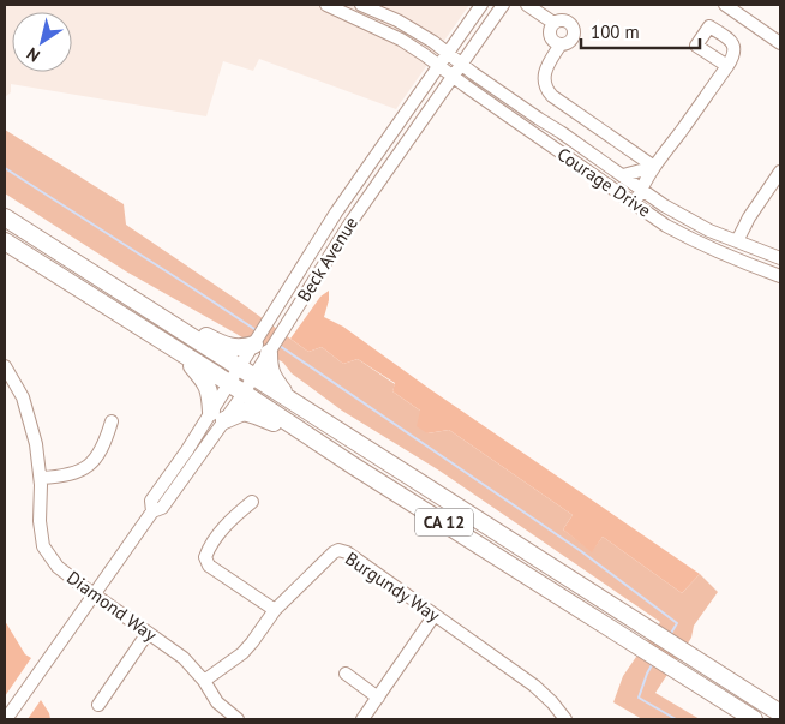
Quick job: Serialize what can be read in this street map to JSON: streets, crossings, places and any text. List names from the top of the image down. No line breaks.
{"streets":{"highway":["CA 12"],"street":["Courage Drive","Beck Avenue","Burgundy Way","Diamond Way"]},"crossings":[["Courage Drive","Beck Avenue"],["Beck Avenue","CA 12"],["Beck Avenue","Diamond Way"],["Burgundy Way","Diamond Way"]],"scale_bar":"100 m","north":"bottom left"}
